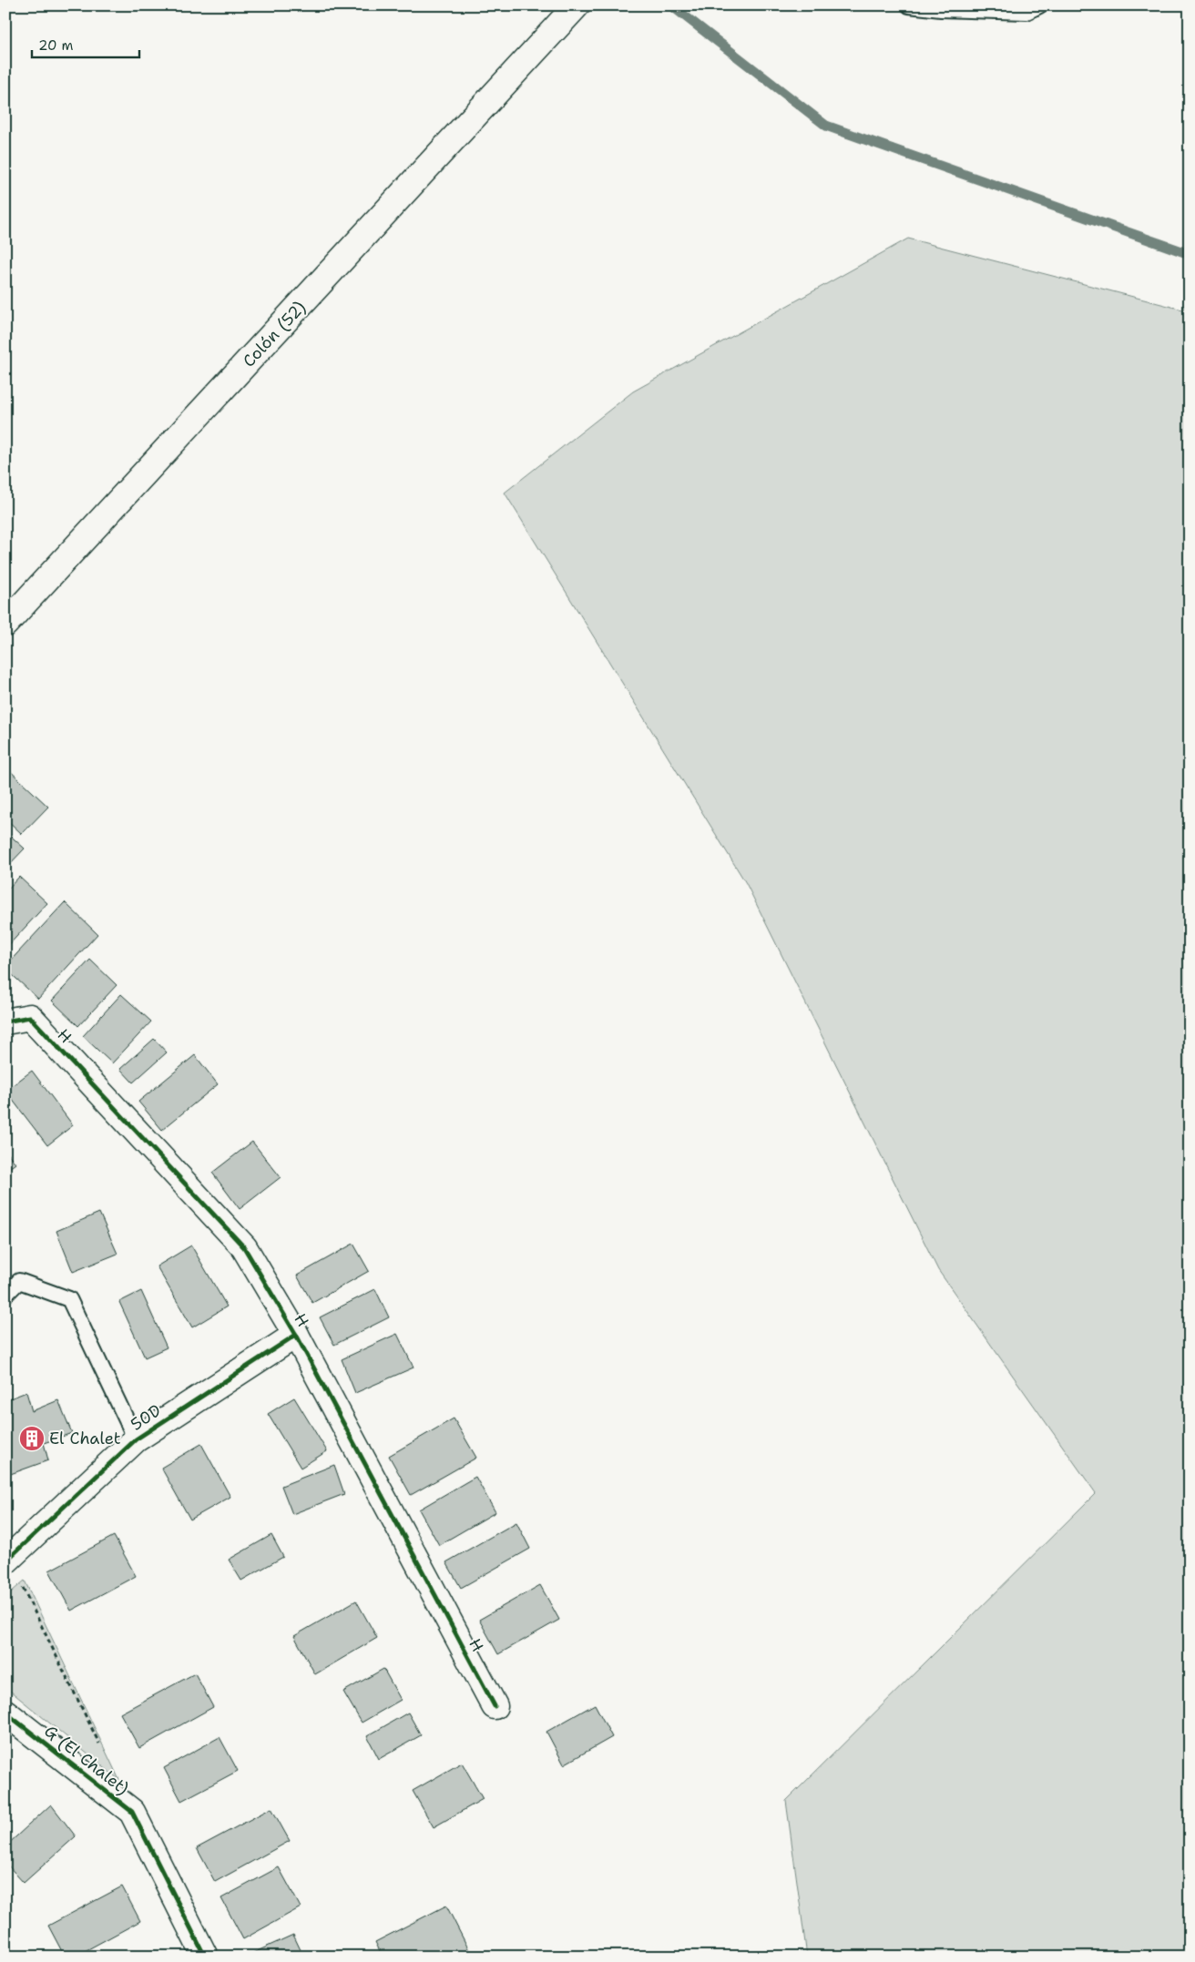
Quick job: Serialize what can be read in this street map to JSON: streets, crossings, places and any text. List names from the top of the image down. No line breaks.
{"streets":{"street":["Colón (52)","H","50D","G (El Chalet)"]},"crossings":[["H","50D"]],"places":{"building":["El Chalet"]},"scale_bar":"20 m"}
